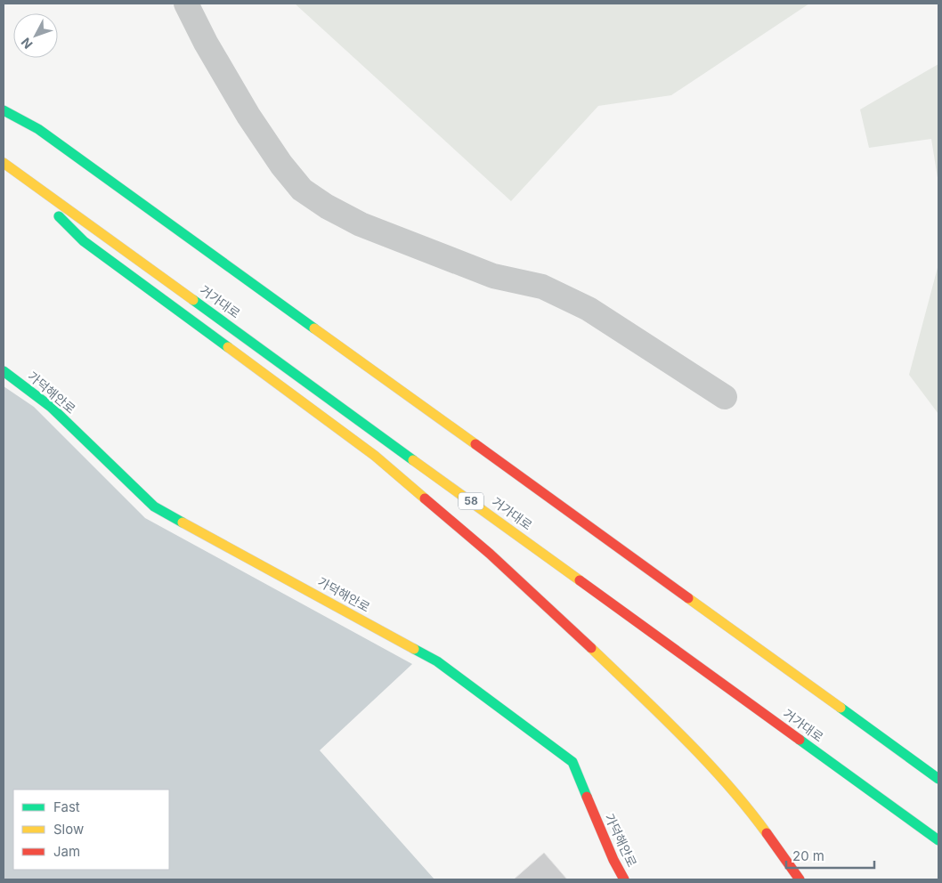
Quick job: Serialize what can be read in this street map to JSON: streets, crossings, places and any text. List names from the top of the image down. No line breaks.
{"streets":{"main road":["거가대로","가덕해안로","58"]},"legend":["Fast","Slow","Jam"],"scale_bar":"20 m","north":"bottom left"}
